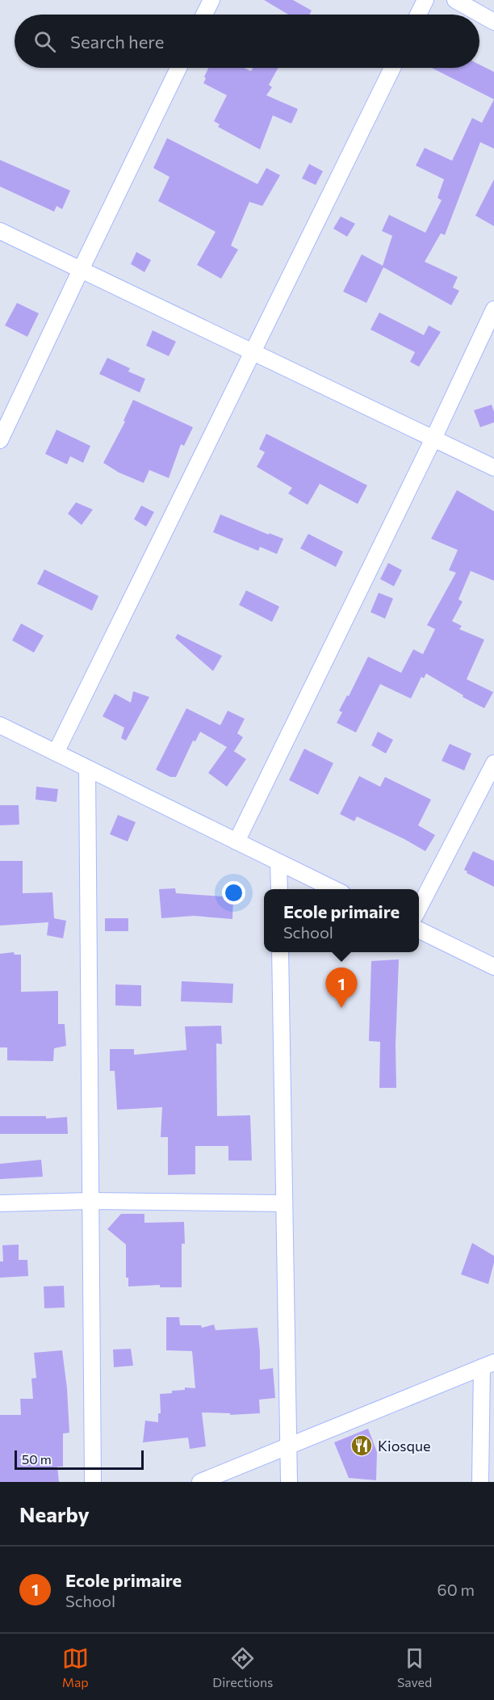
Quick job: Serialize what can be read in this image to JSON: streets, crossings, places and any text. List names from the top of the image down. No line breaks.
{"places":{"restaurant":["Kiosque"]},"scale_bar":"50 m","page":{"search":"Search here","popup":["Ecole primaire","School"],"pins":"1","scale":"50 m","heading":"Nearby","list":[{"mark":"1","name":"Ecole primaire","note":"School","value":"60 m"}],"nav":["Map","Directions","Saved"]}}
